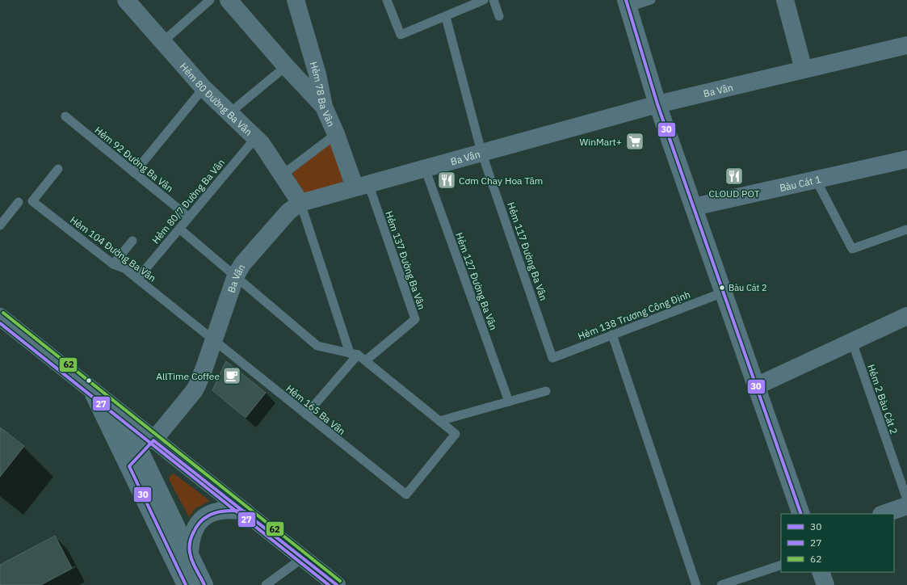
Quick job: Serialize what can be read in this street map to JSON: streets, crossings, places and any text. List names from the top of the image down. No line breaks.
{"streets":{"street":["Ba Vân","Hẻm 78 Ba Vân","Hẻm 80 Đường Ba Vân","Bàu Cát 1"],"lane":["Hẻm 92 Đường Ba Vân","Hẻm 80/7 Đường Ba Vân","Hẻm 104 Đường Ba Vân","Hẻm 117 Đường Ba Vân","Hẻm 137 Đường Ba Vân","Hẻm 127 Đường Ba Vân","Hẻm 138 Trương Công Định","Hẻm 2 Bàu Cát 2","Hẻm 165 Ba Vân"]},"crossings":[["Ba Vân","Hẻm 78 Ba Vân"],["Ba Vân","Hẻm 80 Đường Ba Vân"],["Ba Vân","Hẻm 104 Đường Ba Vân"],["Ba Vân","Hẻm 117 Đường Ba Vân"],["Ba Vân","Hẻm 137 Đường Ba Vân"],["Ba Vân","Hẻm 127 Đường Ba Vân"],["Ba Vân","Hẻm 165 Ba Vân"],["Hẻm 78 Ba Vân","Hẻm 137 Đường Ba Vân"],["Hẻm 80 Đường Ba Vân","Hẻm 80/7 Đường Ba Vân"],["Hẻm 92 Đường Ba Vân","Hẻm 80/7 Đường Ba Vân"],["Hẻm 80/7 Đường Ba Vân","Hẻm 104 Đường Ba Vân"],["Hẻm 104 Đường Ba Vân","Hẻm 165 Ba Vân"],["Hẻm 117 Đường Ba Vân","Hẻm 138 Trương Công Định"]],"places":{"supermarket":["WinMart+"],"restaurant":["CLOUD POT","Cơm Chay Hoa Tâm"],"other":["Bàu Cát 2"],"cafe":["AllTime Coffee"]},"lines":["transit line 30","transit line 62","transit line 27"],"legend":["30","27","62"]}
